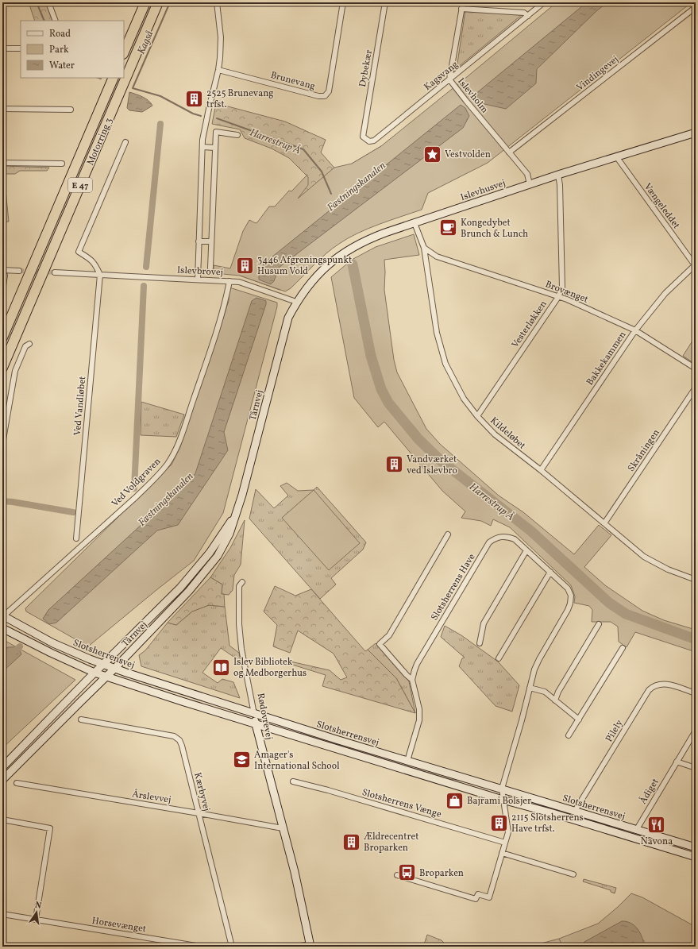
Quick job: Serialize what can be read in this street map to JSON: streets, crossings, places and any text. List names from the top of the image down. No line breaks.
{"streets":{"highway":["Motorring 3","E 47"],"street":["Dybekær","Vindingevej","Kagsvang","Brunevang","Islevholm","Islevhusvej","Vængeleddet","Islevbrovej","Brovænget","Vesterløkken","Bakkekammen","Tårnvej","Ved Vandløbet","Kildeløbet","Skråningen","Ved Voldgraven","Slotsherrens Have","Slotsherrensvej","Rødovrevej","Pilely","Ådiget","Kærbyvej","Årslevvej","Slotsherrens Vænge","Horsevænget"]},"crossings":[["Dybekær","Kagsvang"],["Vindingevej","Islevholm"],["Kagsvang","Islevholm"],["Islevholm","Islevhusvej"],["Islevhusvej","Vængeleddet"],["Islevhusvej","Islevbrovej"],["Islevhusvej","Vesterløkken"],["Islevhusvej","Tårnvej"],["Islevhusvej","Kildeløbet"],["Vængeleddet","Bakkekammen"],["Islevbrovej","Tårnvej"],["Islevbrovej","Ved Vandløbet"],["Islevbrovej","Ved Voldgraven"],["Brovænget","Vesterløkken"],["Brovænget","Bakkekammen"],["Brovænget","Kildeløbet"],["Vesterløkken","Kildeløbet"],["Bakkekammen","Kildeløbet"],["Tårnvej","Slotsherrensvej"],["Kildeløbet","Skråningen"],["Ved Voldgraven","Slotsherrensvej"],["Slotsherrens Have","Slotsherrensvej"],["Slotsherrensvej","Rødovrevej"],["Slotsherrensvej","Pilely"],["Slotsherrensvej","Ådiget"],["Rødovrevej","Årslevvej"],["Kærbyvej","Årslevvej"]],"water":["Kagså","Harrestrup Å","Fæstningskanalen"],"places":{"building":["2525 Brunevang trfst.","3446 Afgreningspunkt Husum Vold","Vandværket ved Islevbro","2115 Slotsherrens Have trfst.","Ældrecentret Broparken"],"place":["Vestvolden"],"cafe":["Kongedybet Brunch & Lunch"],"library":["Islev Bibliotek og Medborgerhus"],"school or university":["Amager's International School"],"shop":["Bajrami Bolsjer"],"restaurant":["Navona"],"bus stop":["Broparken"]},"legend":["Road","Park","Water"],"north":"top"}
